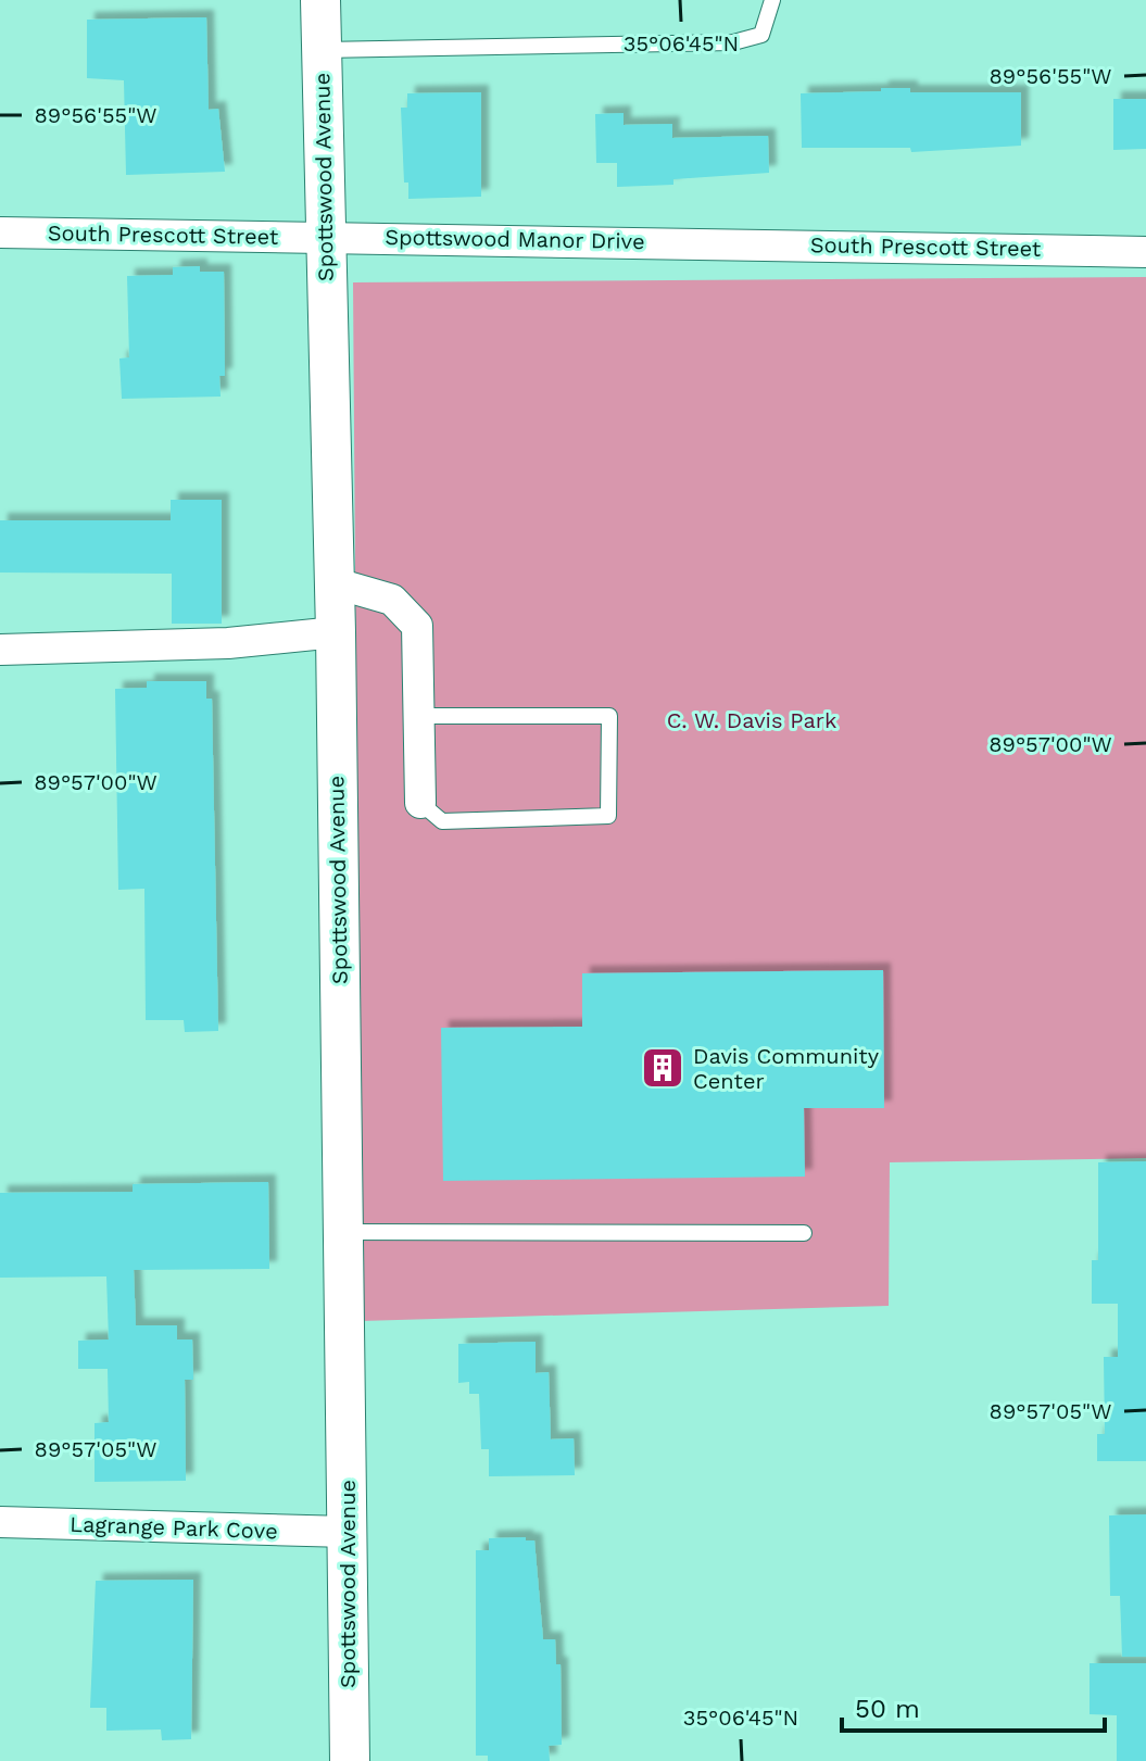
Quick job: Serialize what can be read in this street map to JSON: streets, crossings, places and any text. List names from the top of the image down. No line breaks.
{"streets":{"street":["Spottswood Avenue","South Prescott Street","Spottswood Manor Drive","Lagrange Park Cove"]},"crossings":[["Spottswood Avenue","South Prescott Street"],["Spottswood Avenue","Spottswood Manor Drive"],["Spottswood Avenue","Lagrange Park Cove"],["South Prescott Street","Spottswood Manor Drive"]],"parks":["C. W. Davis Park"],"places":{"building":["Davis Community Center"]},"scale_bar":"50 m","coordinates":["35°06'45\"N","89°56'55\"W","89°57'00\"W","89°57'05\"W"]}
